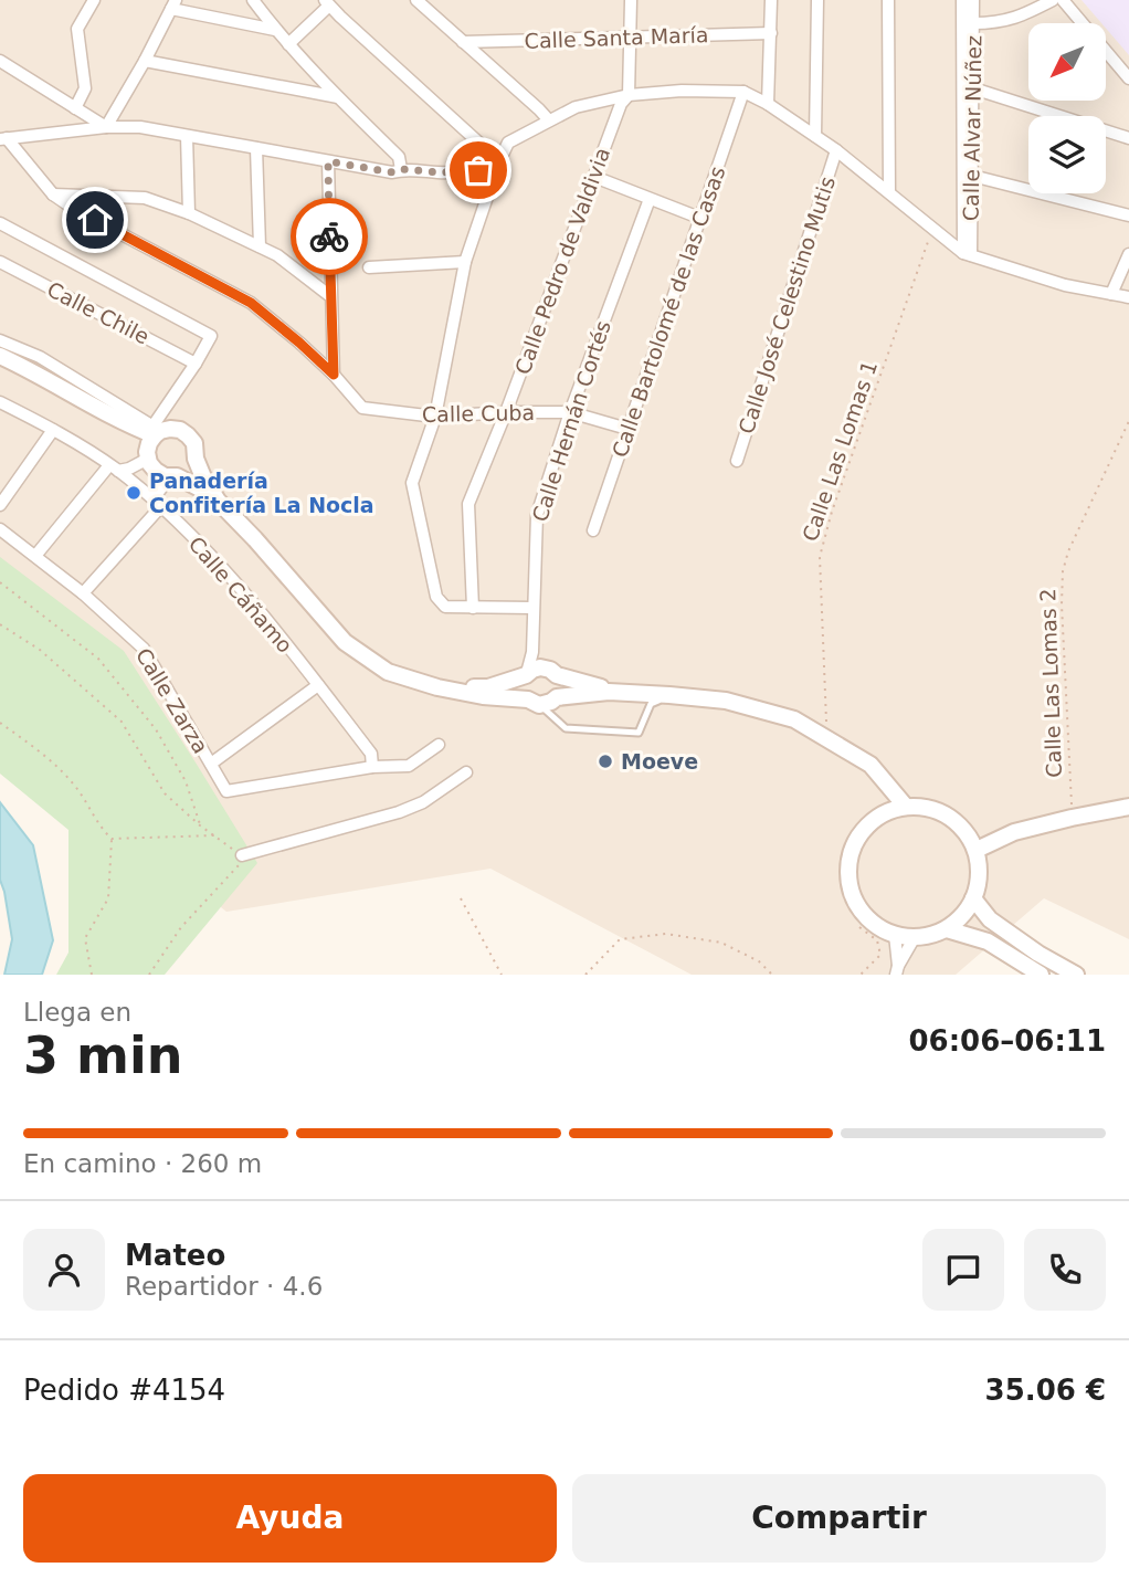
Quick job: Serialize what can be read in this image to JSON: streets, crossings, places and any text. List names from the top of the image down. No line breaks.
{"streets":{"street":["Calle Santa María","Calle Alvar Núñez","Calle Pedro de Valdivia","Calle José Celestino Mutis","Calle Bartolomé de las Casas","Calle Chile","Calle Cuba","Calle Hernán Cortés","Calle Cáñamo","Calle Zarza"],"path":["Calle Las Lomas 1","Calle Las Lomas 2"]},"crossings":[["Calle Pedro de Valdivia","Calle Cuba"],["Calle Bartolomé de las Casas","Calle Cuba"],["Calle Cuba","Calle Hernán Cortés"],["Calle Cáñamo","Calle Zarza"]],"places":["Panadería Confitería La Nocla","Moeve"],"north":"bottom left","page":{"heading":["3 min","Llega en","06:06–06:11"],"panel":["Mateo","Repartidor · 4.6","Pedido #4154","35.06 €"],"bar":"En camino · 260 m","buttons":["Ayuda","Compartir"]}}
